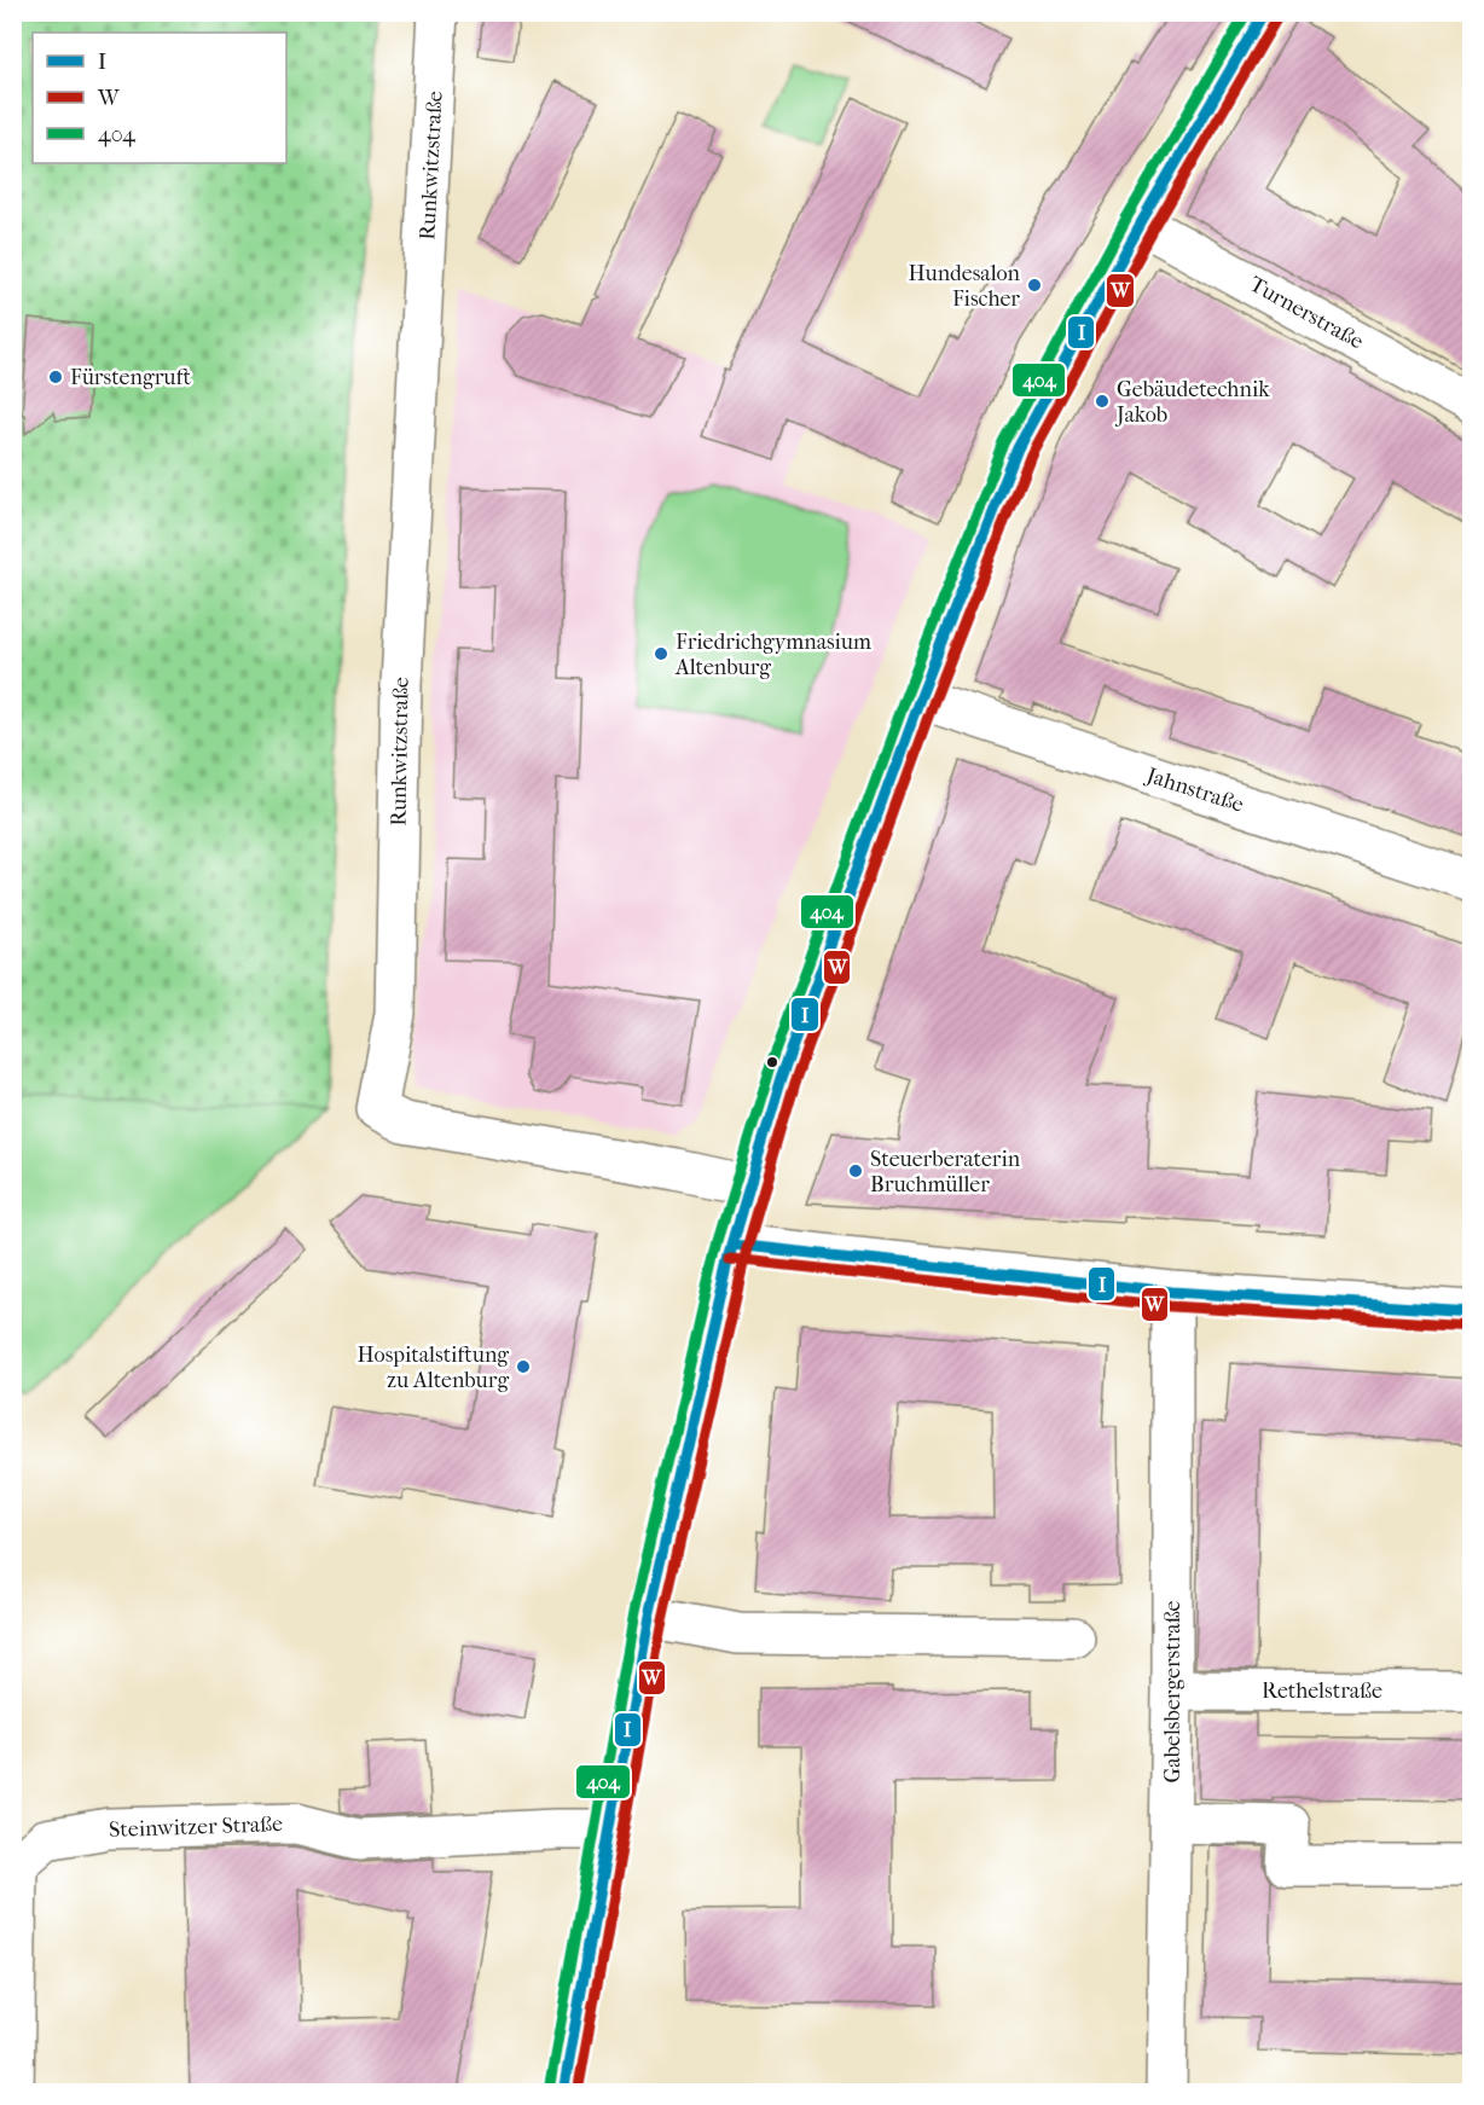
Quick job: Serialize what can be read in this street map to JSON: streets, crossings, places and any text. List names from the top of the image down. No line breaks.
{"streets":{"street":["Runkwitzstraße","Turnerstraße","Jahnstraße","Rethelstraße","Gabelsbergerstraße","Steinwitzer Straße"]},"crossings":[["Rethelstraße","Gabelsbergerstraße"]],"places":["Hundesalon Fischer","Fürstengruft","Gebäudetechnik Jakob","Friedrichgymnasium Altenburg","Steuerberaterin Bruchmüller","Hospitalstiftung zu Altenburg"],"lines":["transit line I","transit line 404","transit line W"],"legend":["I","W","404"]}
